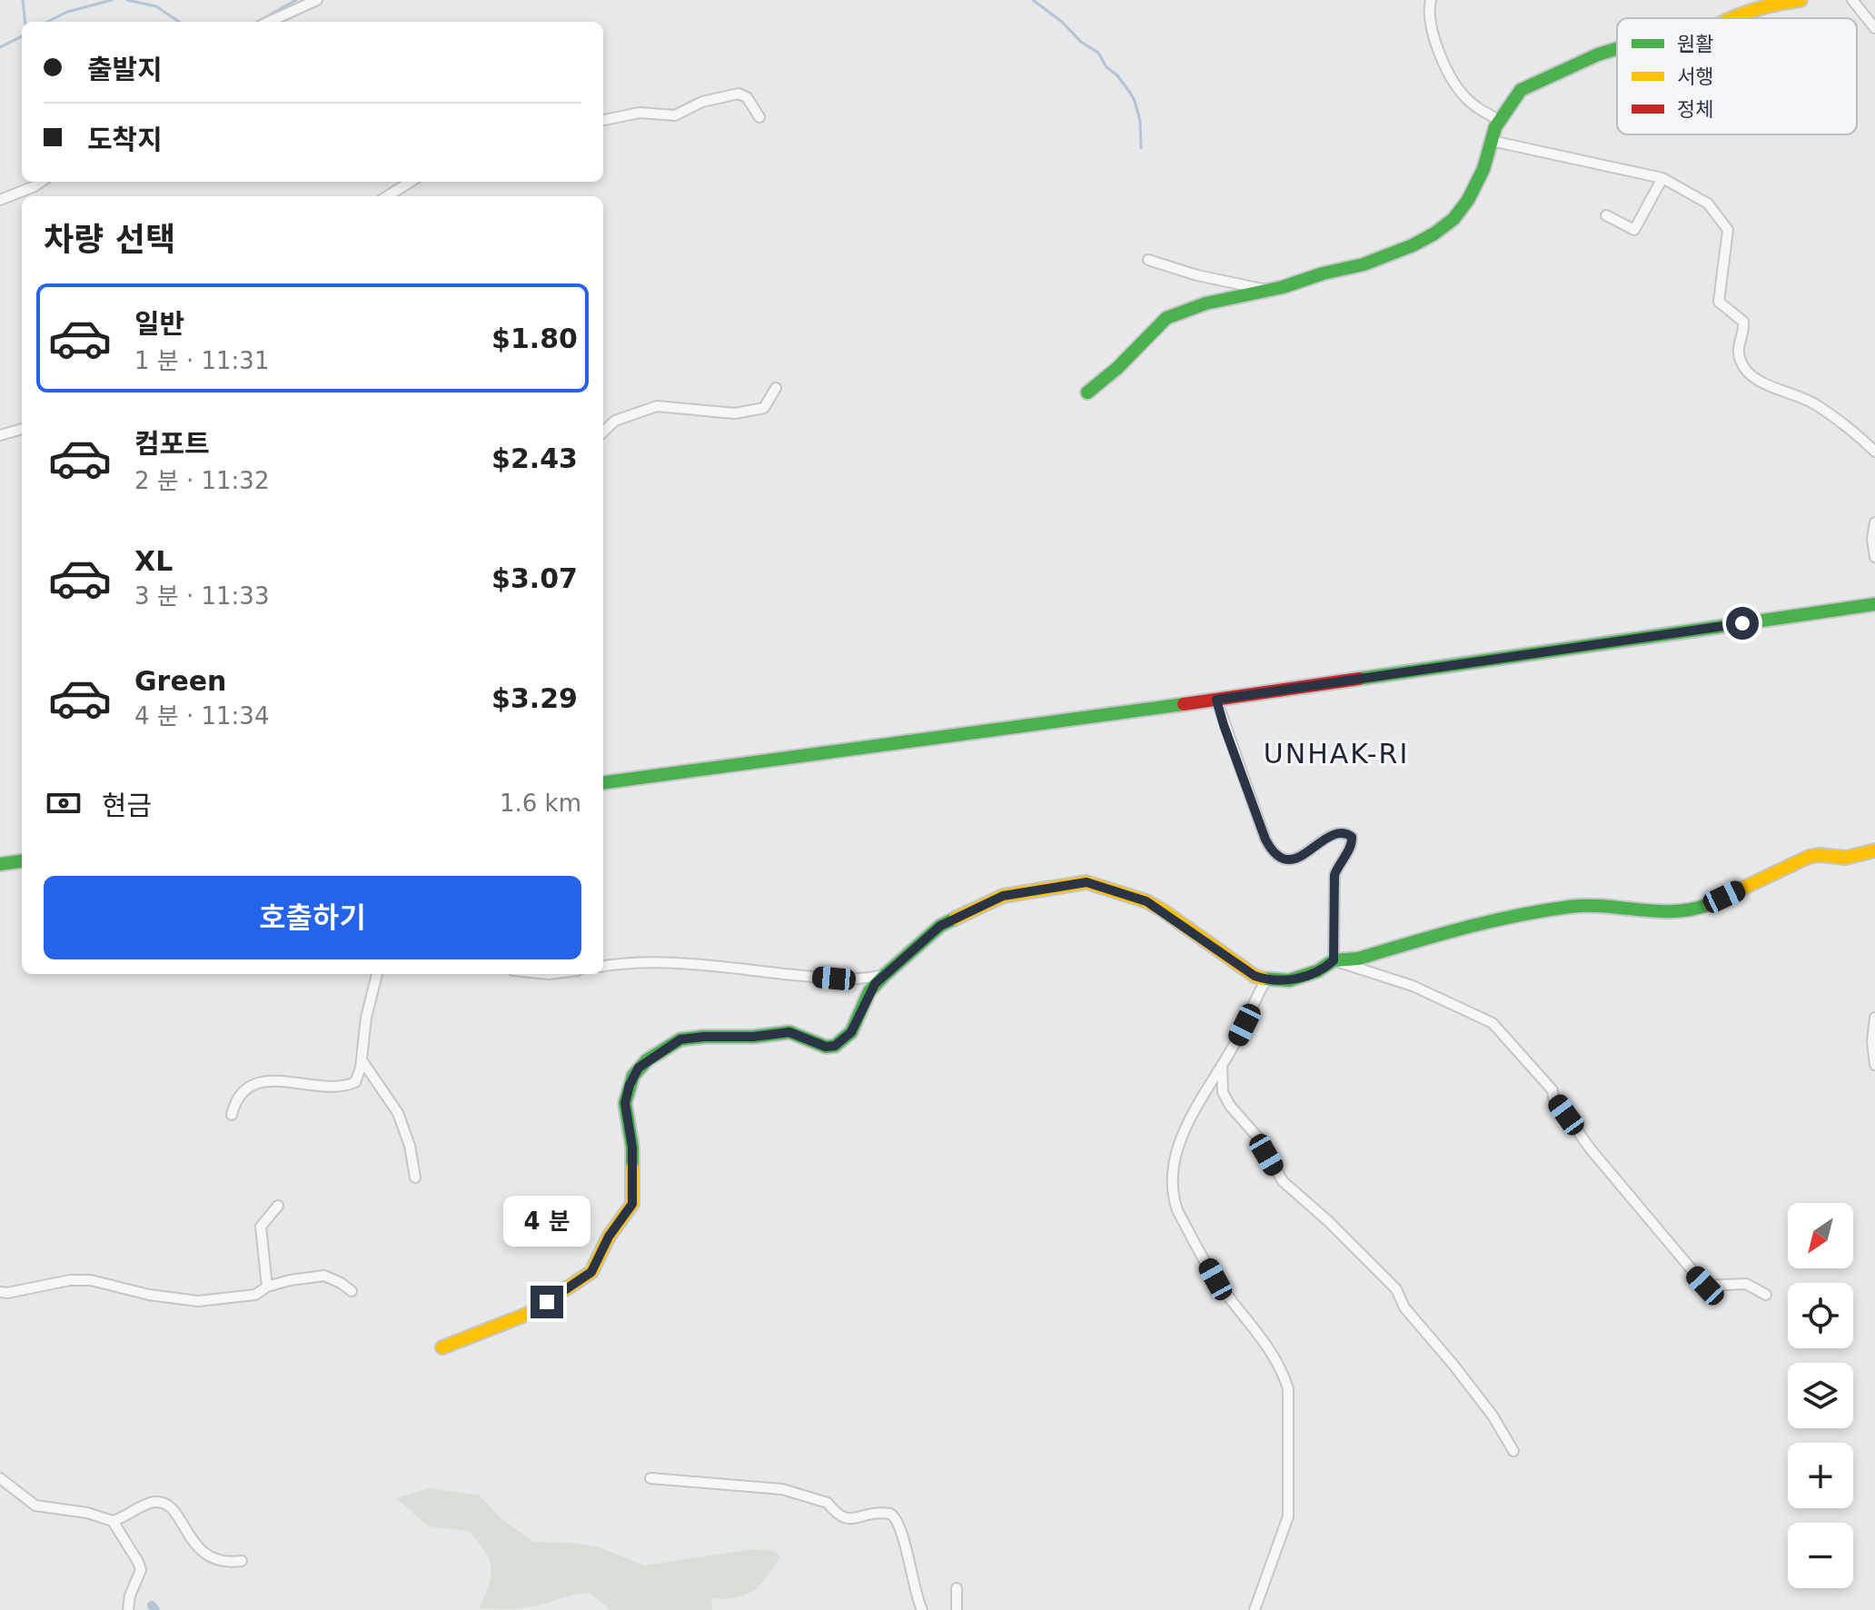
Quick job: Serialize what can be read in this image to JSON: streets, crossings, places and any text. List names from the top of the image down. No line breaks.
{"districts":["UNHAK-RI"],"legend":["원활","서행","정체"],"north":"bottom left","page":{"banner":["출발지","도착지"],"heading":"차량 선택","list":[{"name":"일반","note":"1 분 · 11:31","value":"$1.80"},{"name":"컴포트","note":"2 분 · 11:32","value":"$2.43"},{"name":"XL","note":"3 분 · 11:33","value":"$3.07"},{"name":"Green","note":"4 분 · 11:34","value":"$3.29"}],"pay":["현금","1.6 km"],"buttons":"호출하기","bubble":"4 분","map_buttons":["+","−"]}}
